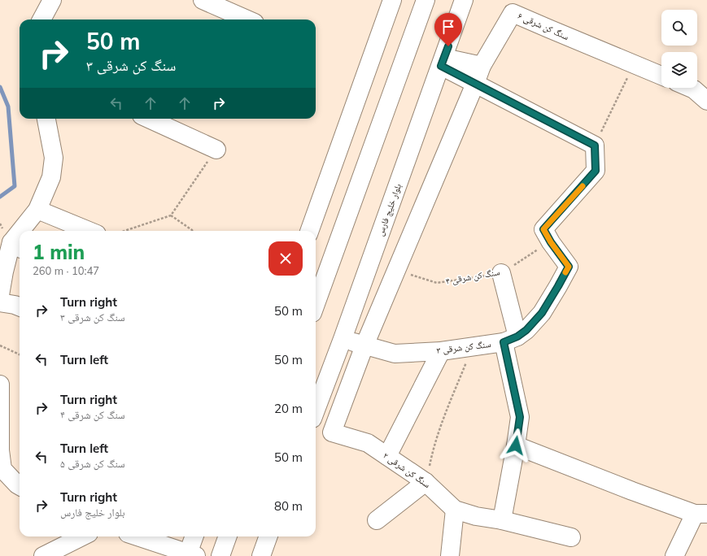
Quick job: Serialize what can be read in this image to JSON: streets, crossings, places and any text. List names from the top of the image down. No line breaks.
{"streets":{"street":["سنگ کن شرقی ۶","بلوار خلیج فارس","سنگ کن شرقی ۳","سنگ کن شرقی ۲"],"path":["سنگ کن شرقی ۴"]},"crossings":[["بلوار خلیج فارس","سنگ کن شرقی ۳"],["سنگ کن شرقی ۳","سنگ کن شرقی ۲"]],"page":{"turn":["50 m","سنگ کن شرقی ۳"],"heading":["1 min","260 m · 10:47"],"list":[{"name":"Turn right","note":"سنگ کن شرقی ۳","value":"50 m"},{"name":"Turn left","value":"50 m"},{"name":"Turn right","note":"سنگ کن شرقی ۴","value":"20 m"},{"name":"Turn left","note":"سنگ کن شرقی ۵","value":"50 m"},{"name":"Turn right","note":"بلوار خلیج فارس","value":"80 m"}]}}
